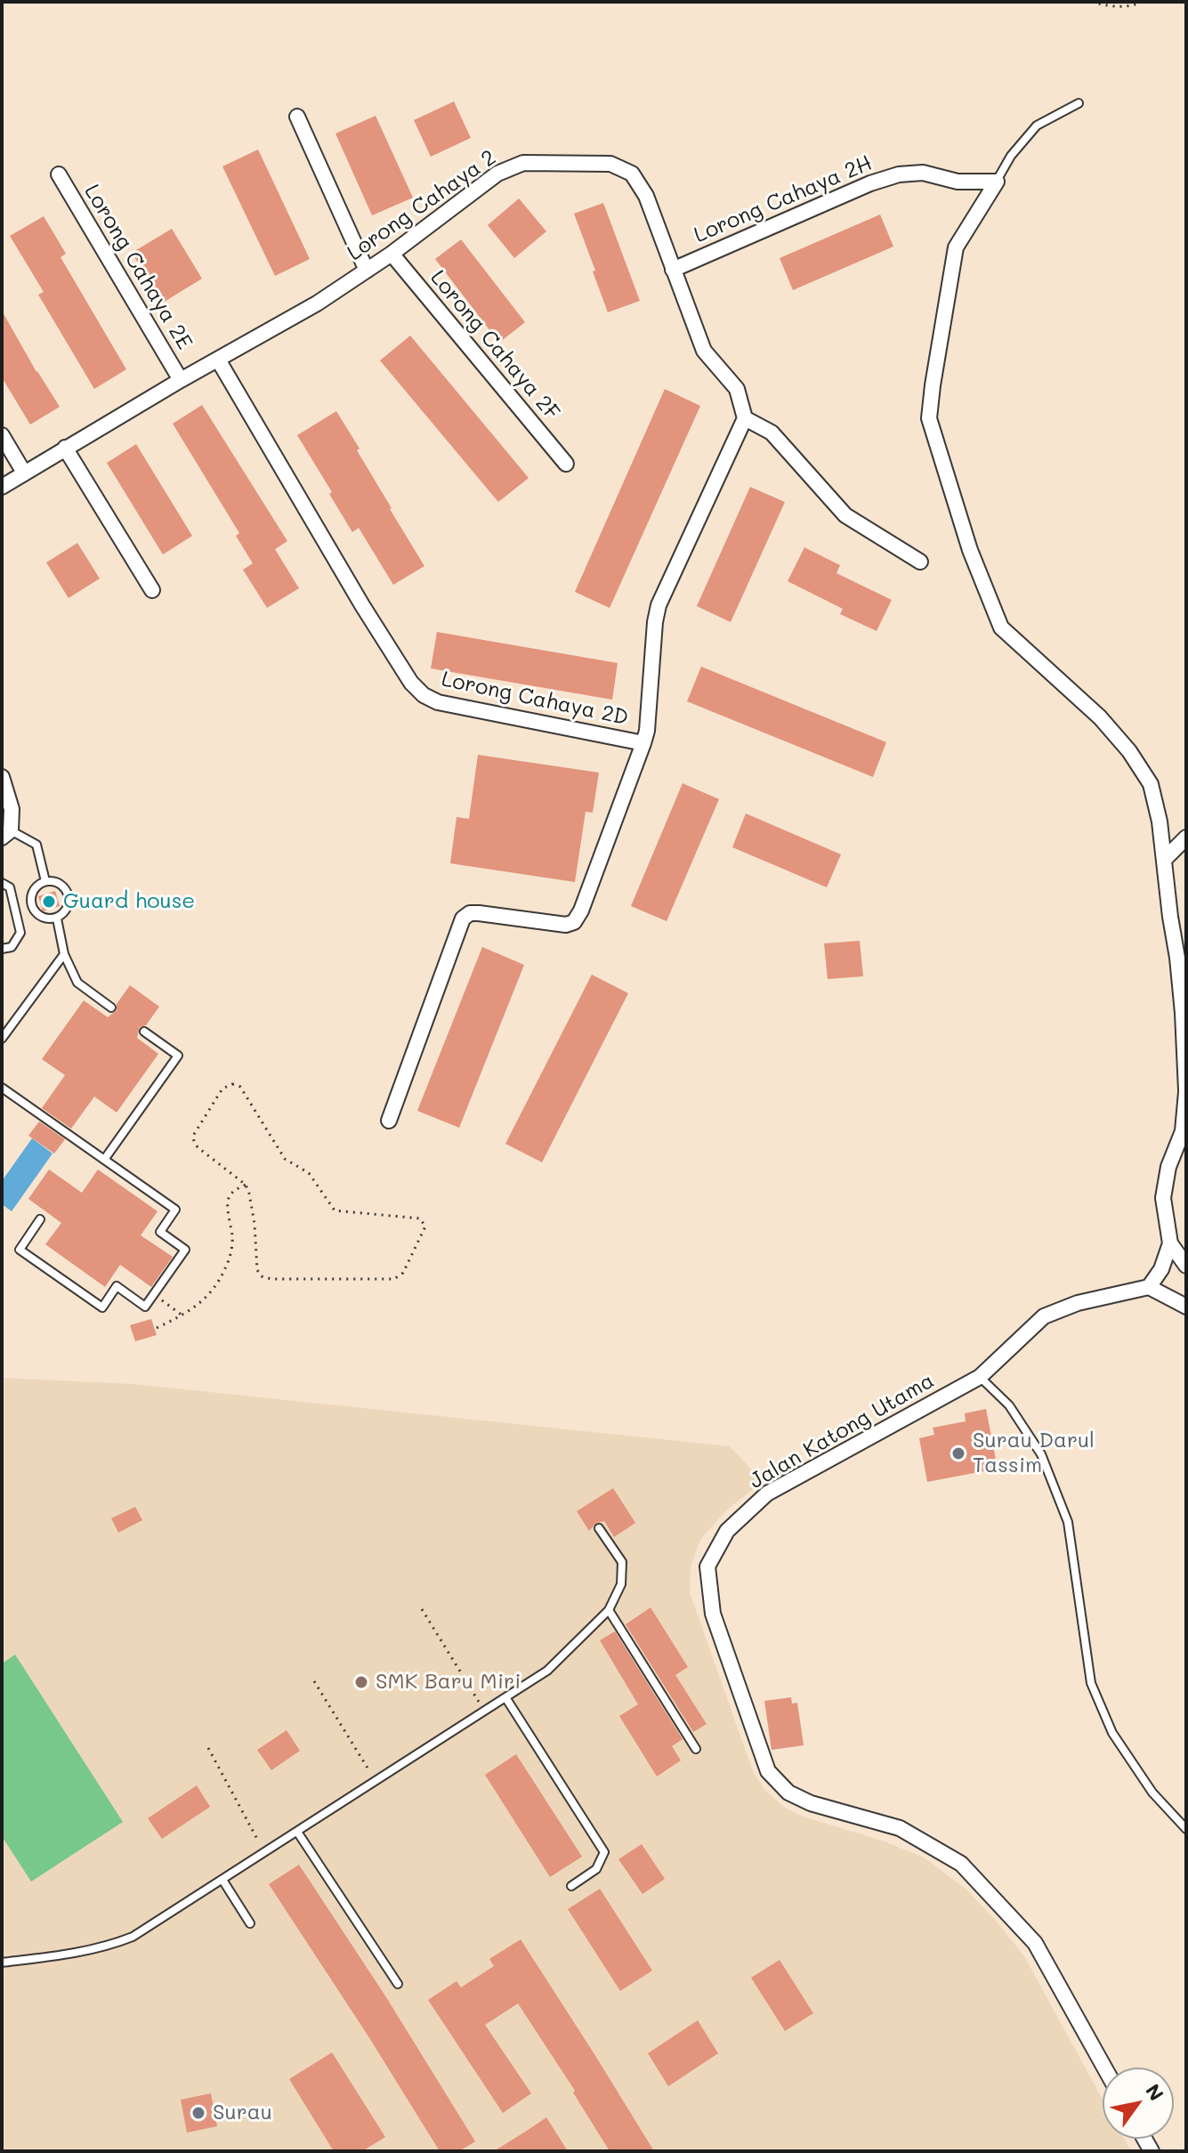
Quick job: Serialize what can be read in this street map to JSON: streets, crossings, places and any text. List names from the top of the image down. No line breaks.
{"streets":{"street":["Lorong Cahaya 2H","Lorong Cahaya 2","Lorong Cahaya 2E","Lorong Cahaya 2F","Lorong Cahaya 2D","Jalan Katong Utama"]},"crossings":[["Lorong Cahaya 2H","Lorong Cahaya 2"],["Lorong Cahaya 2","Lorong Cahaya 2E"],["Lorong Cahaya 2","Lorong Cahaya 2F"],["Lorong Cahaya 2","Lorong Cahaya 2D"]],"places":["Guard house","Surau Darul Tassim","SMK Baru Miri","Surau"],"north":"top right"}
